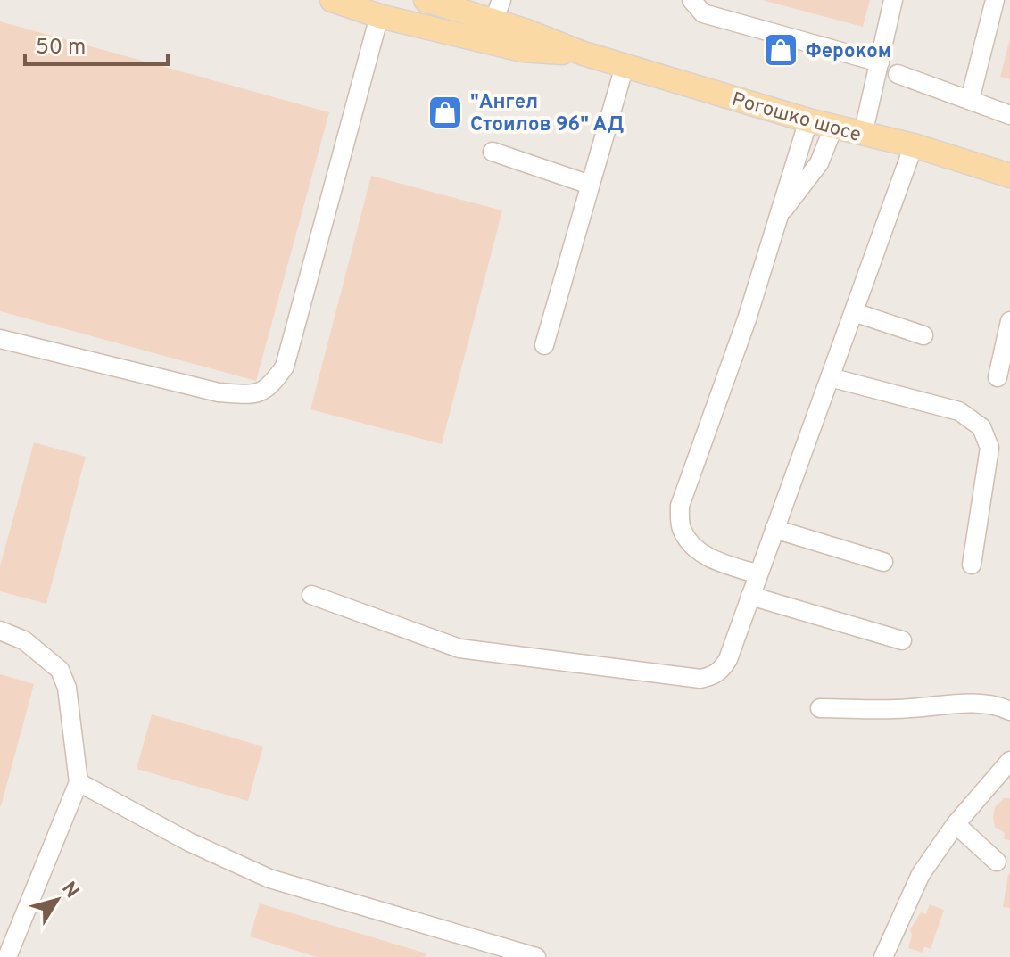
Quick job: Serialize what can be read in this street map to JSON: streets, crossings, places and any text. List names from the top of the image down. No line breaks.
{"streets":{"main road":["Рогошко шосе"]},"places":{"shop":["Фероком","\"Ангел Стоилов 96\" АД"]},"scale_bar":"50 m","north":"top right"}
